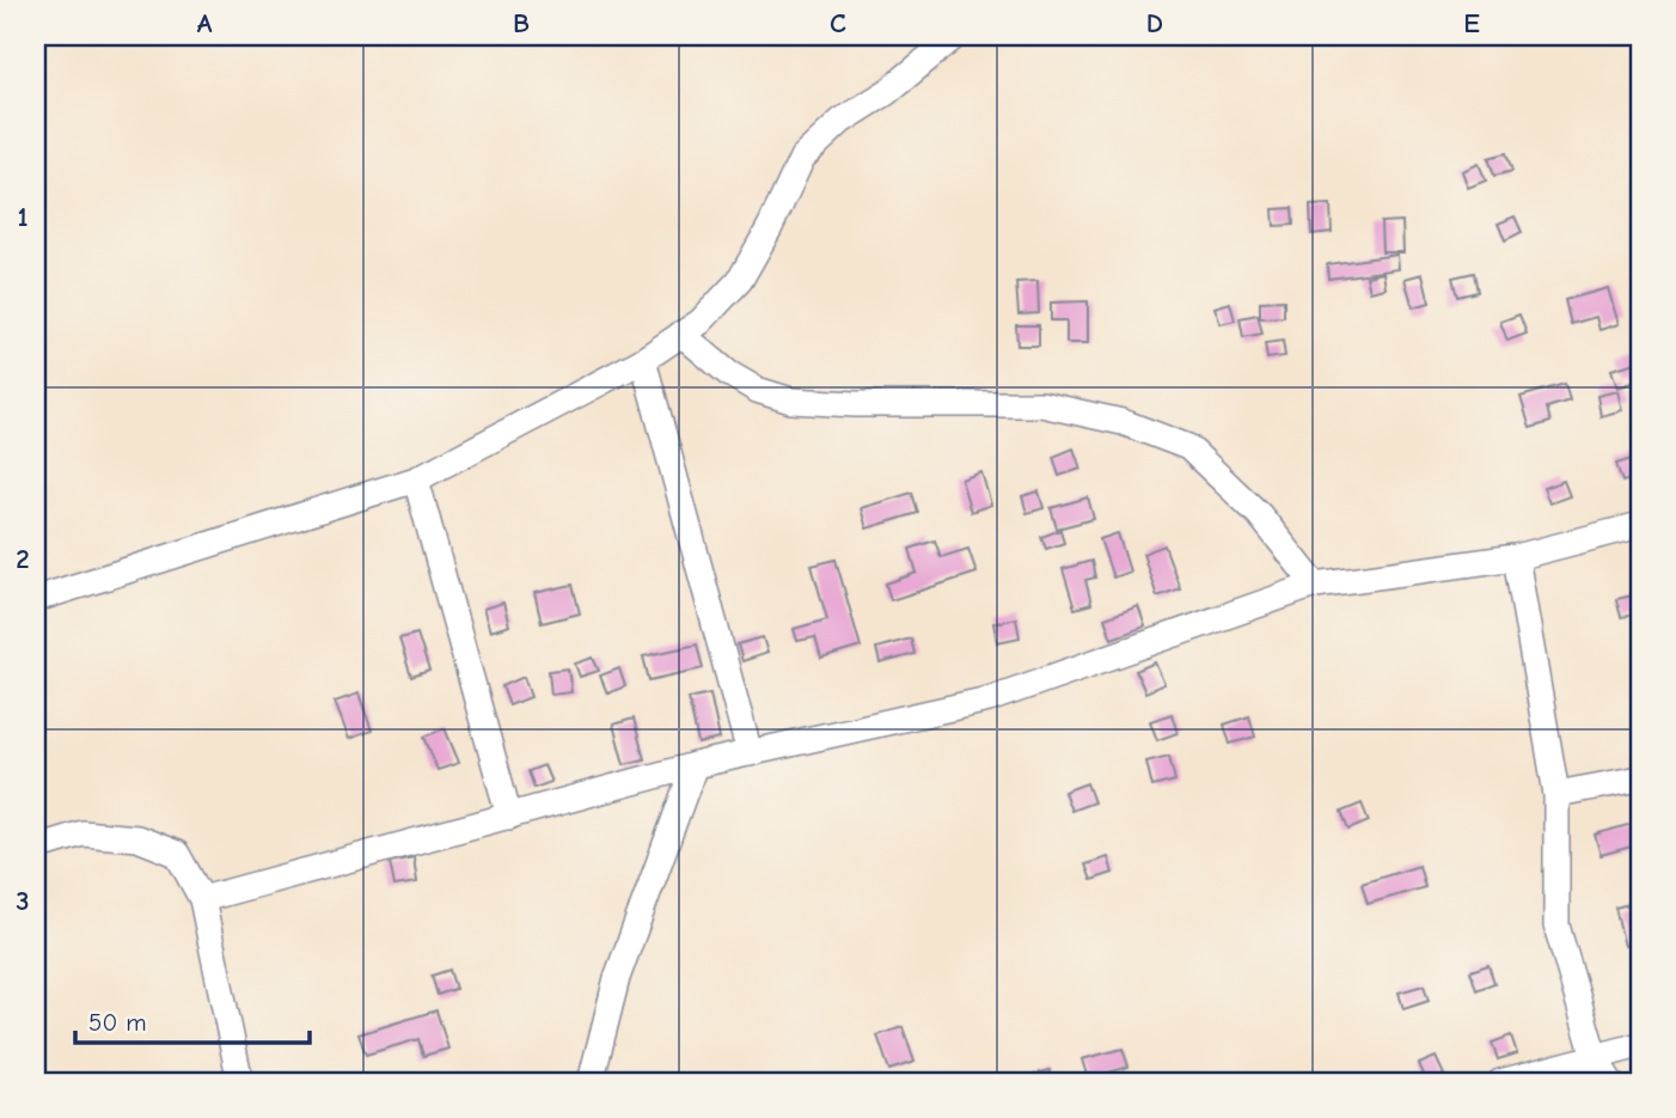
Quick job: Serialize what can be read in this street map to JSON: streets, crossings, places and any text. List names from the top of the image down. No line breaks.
{"scale_bar":"50 m","grid":{"columns":["A","B","C","D","E"],"rows":["1","2","3"]}}
